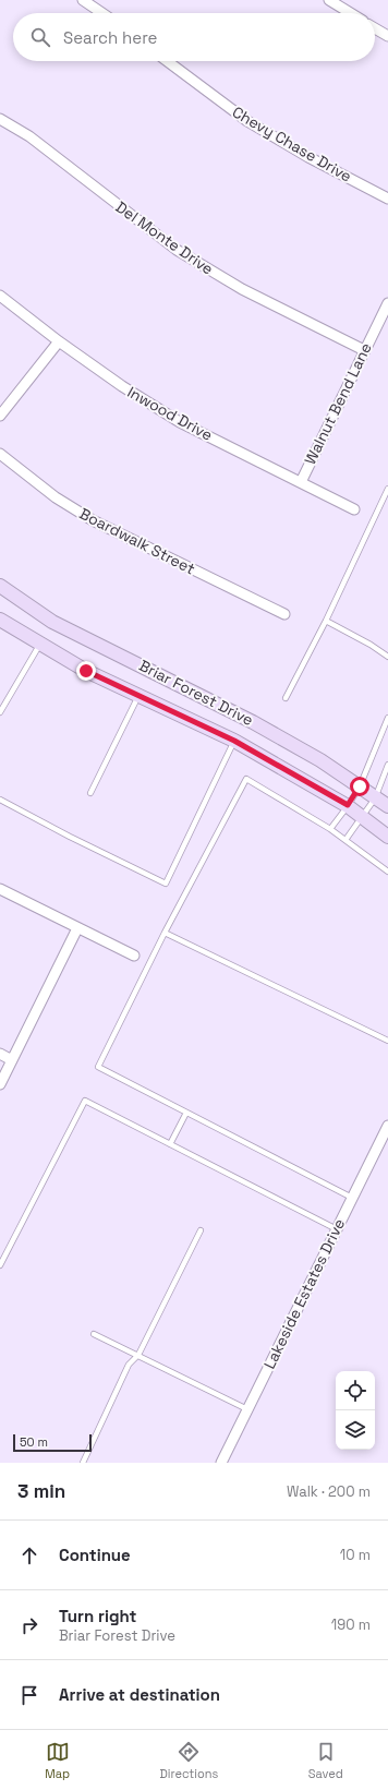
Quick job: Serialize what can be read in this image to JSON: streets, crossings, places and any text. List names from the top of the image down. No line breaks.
{"streets":{"main road":["Briar Forest Drive"],"street":["Chevy Chase Drive","Del Monte Drive","Walnut Bend Lane","Inwood Drive","Boardwalk Street","Lakeside Estates Drive"]},"crossings":[["Del Monte Drive","Walnut Bend Lane"],["Walnut Bend Lane","Inwood Drive"]],"scale_bar":"50 m","page":{"search":"Search here","scale":"50 m","heading":["3 min","Walk · 200 m"],"list":[["Continue","10 m"],["Turn right","Briar Forest Drive","190 m"],"Arrive at destination"],"nav":["Map","Directions","Saved"]}}
